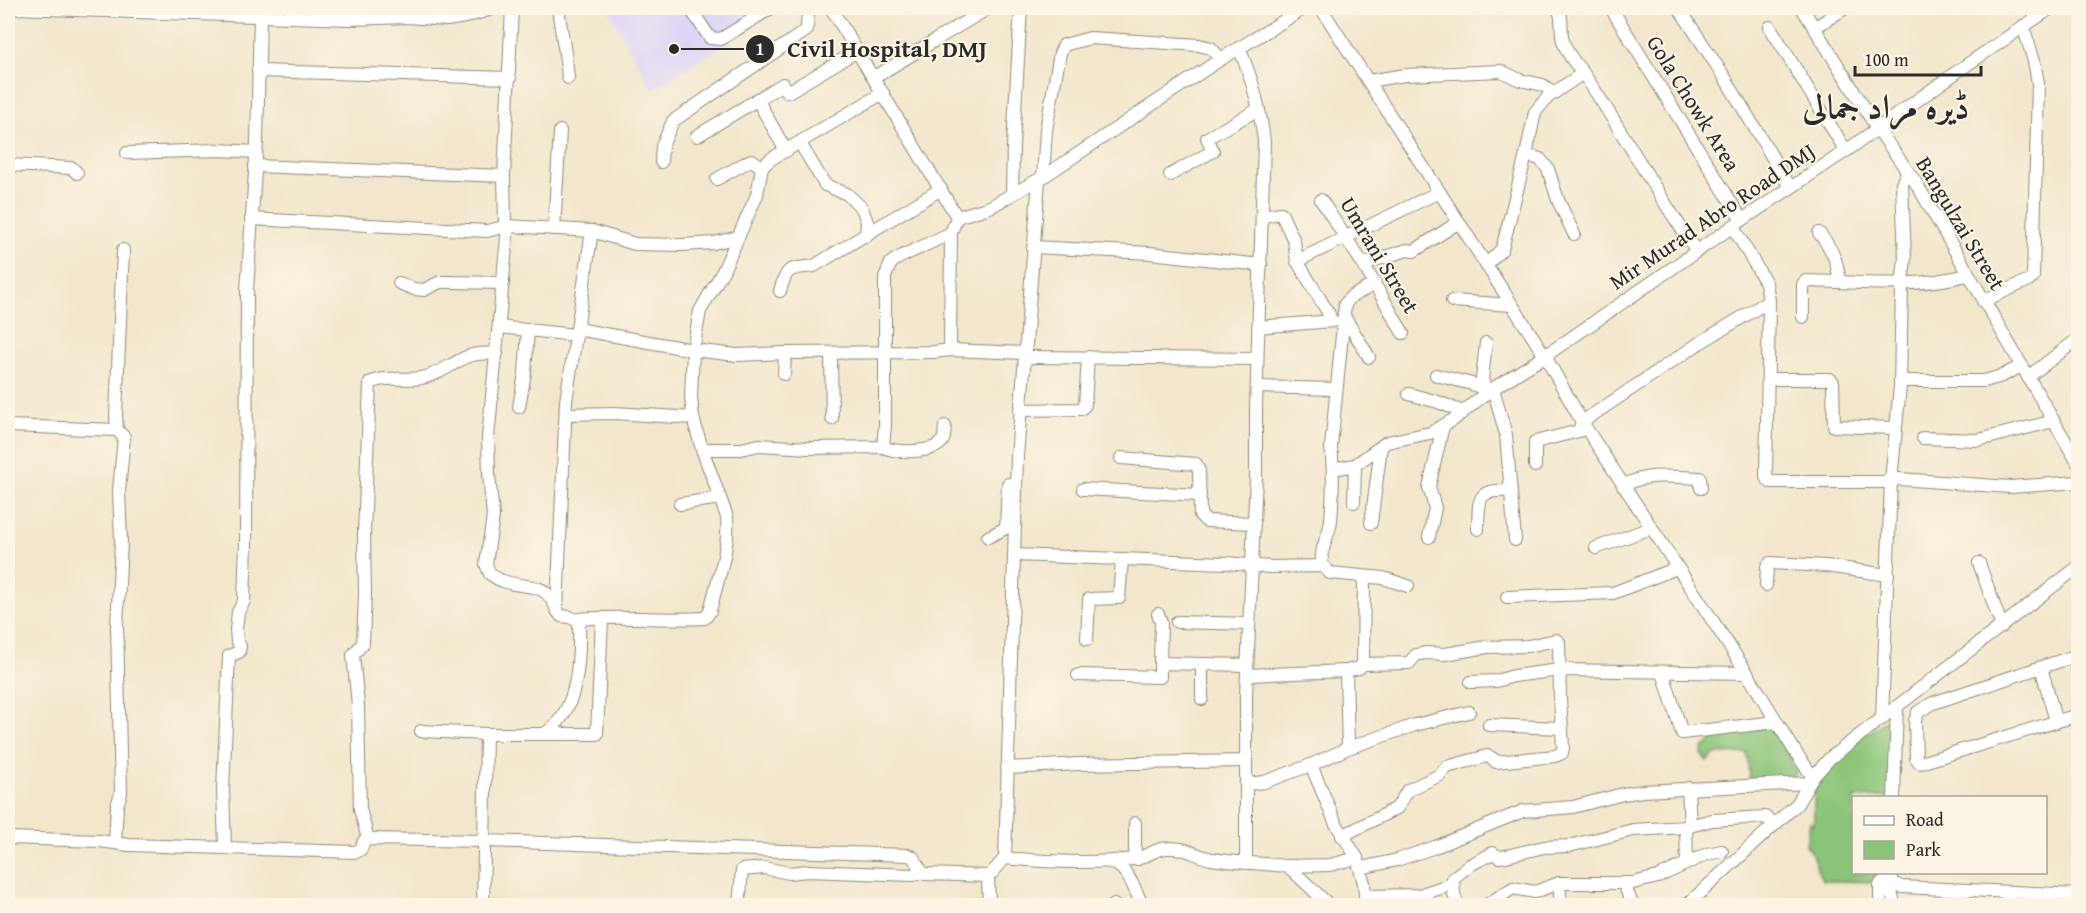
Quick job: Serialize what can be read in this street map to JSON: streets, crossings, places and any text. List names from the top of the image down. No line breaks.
{"streets":{"street":["Gola Chowk Area","Mir Murad Abro Road DMJ","Bangulzai Street","Umrani Street"]},"crossings":[["Gola Chowk Area","Mir Murad Abro Road DMJ"],["Mir Murad Abro Road DMJ","Bangulzai Street"]],"districts":["ڈیرہ مراد جمالی"],"places":["Civil Hospital, DMJ"],"legend":["Road","Park"],"scale_bar":"100 m"}
